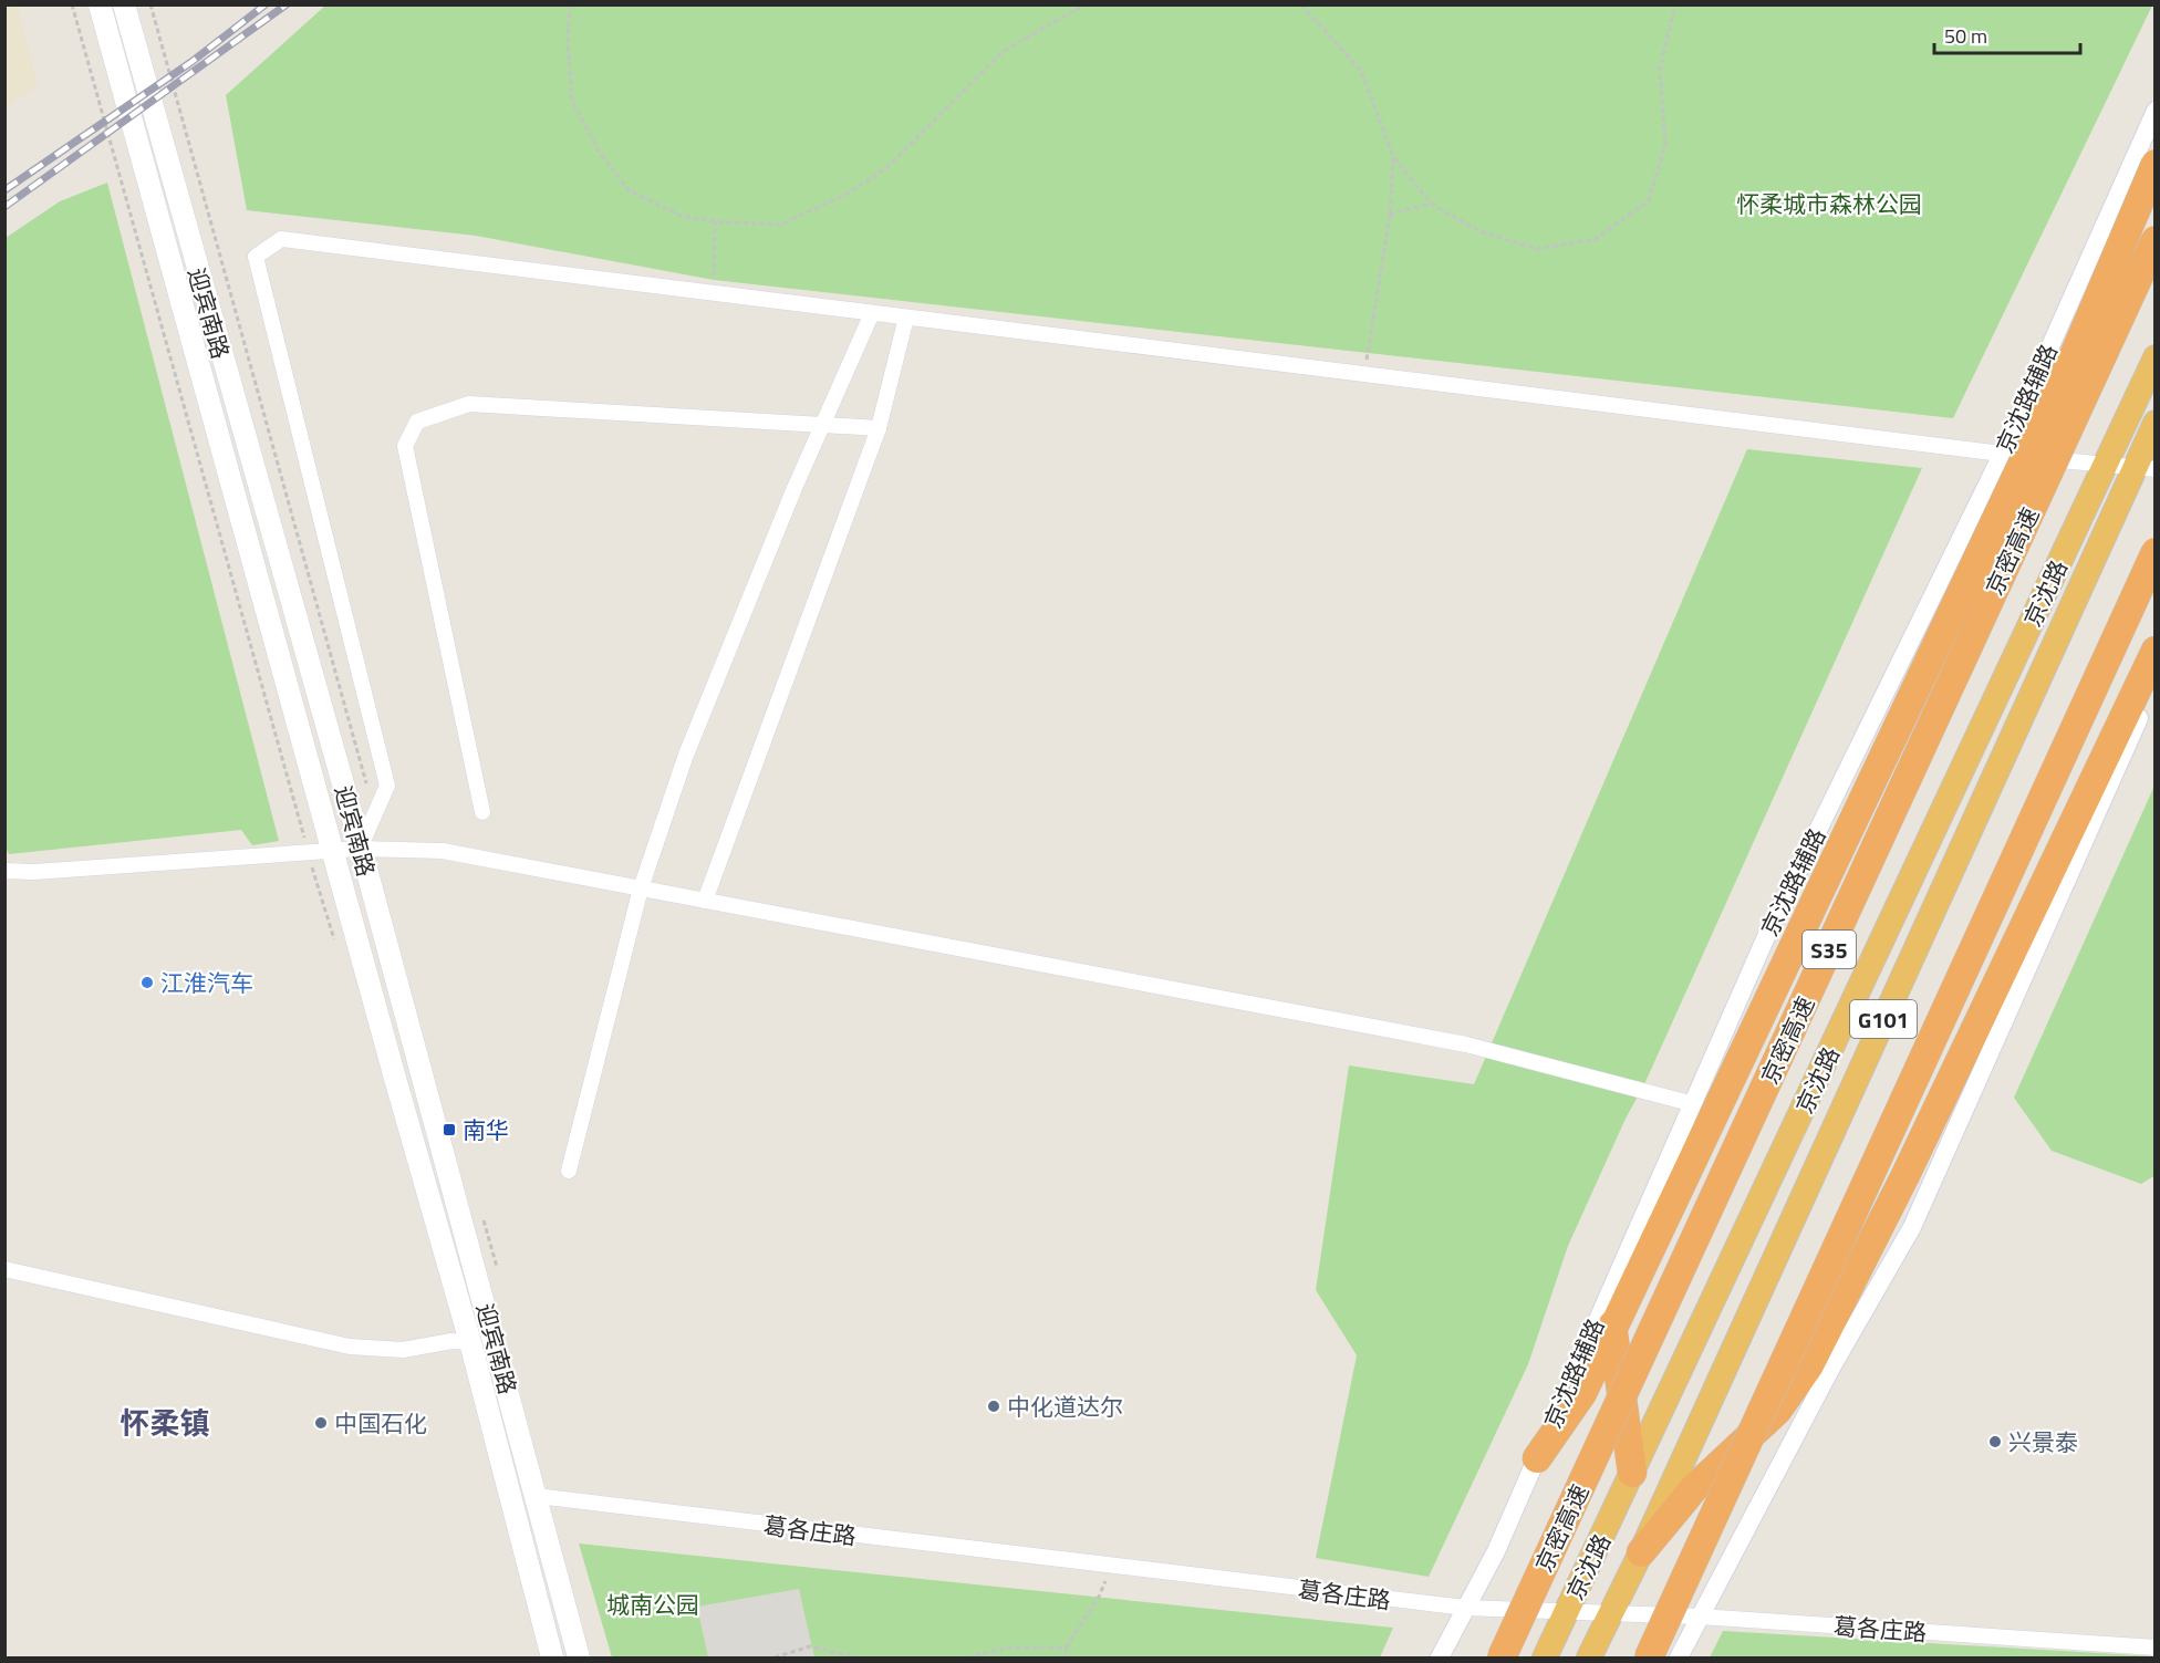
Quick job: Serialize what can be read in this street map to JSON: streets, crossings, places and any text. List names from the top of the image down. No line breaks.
{"streets":{"highway":["京密高速","京沈路","S35","G101"],"main road":["迎宾南路"],"street":["京沈路辅路","葛各庄路"]},"crossings":[["迎宾南路","葛各庄路"],["京沈路辅路","葛各庄路"],["京沈路","葛各庄路"]],"districts":["怀柔镇"],"parks":["怀柔城市森林公园","城南公园"],"places":{"other":["江淮汽车","中化道达尔","中国石化","兴景泰"],"transit":["南华"]},"scale_bar":"50 m"}
